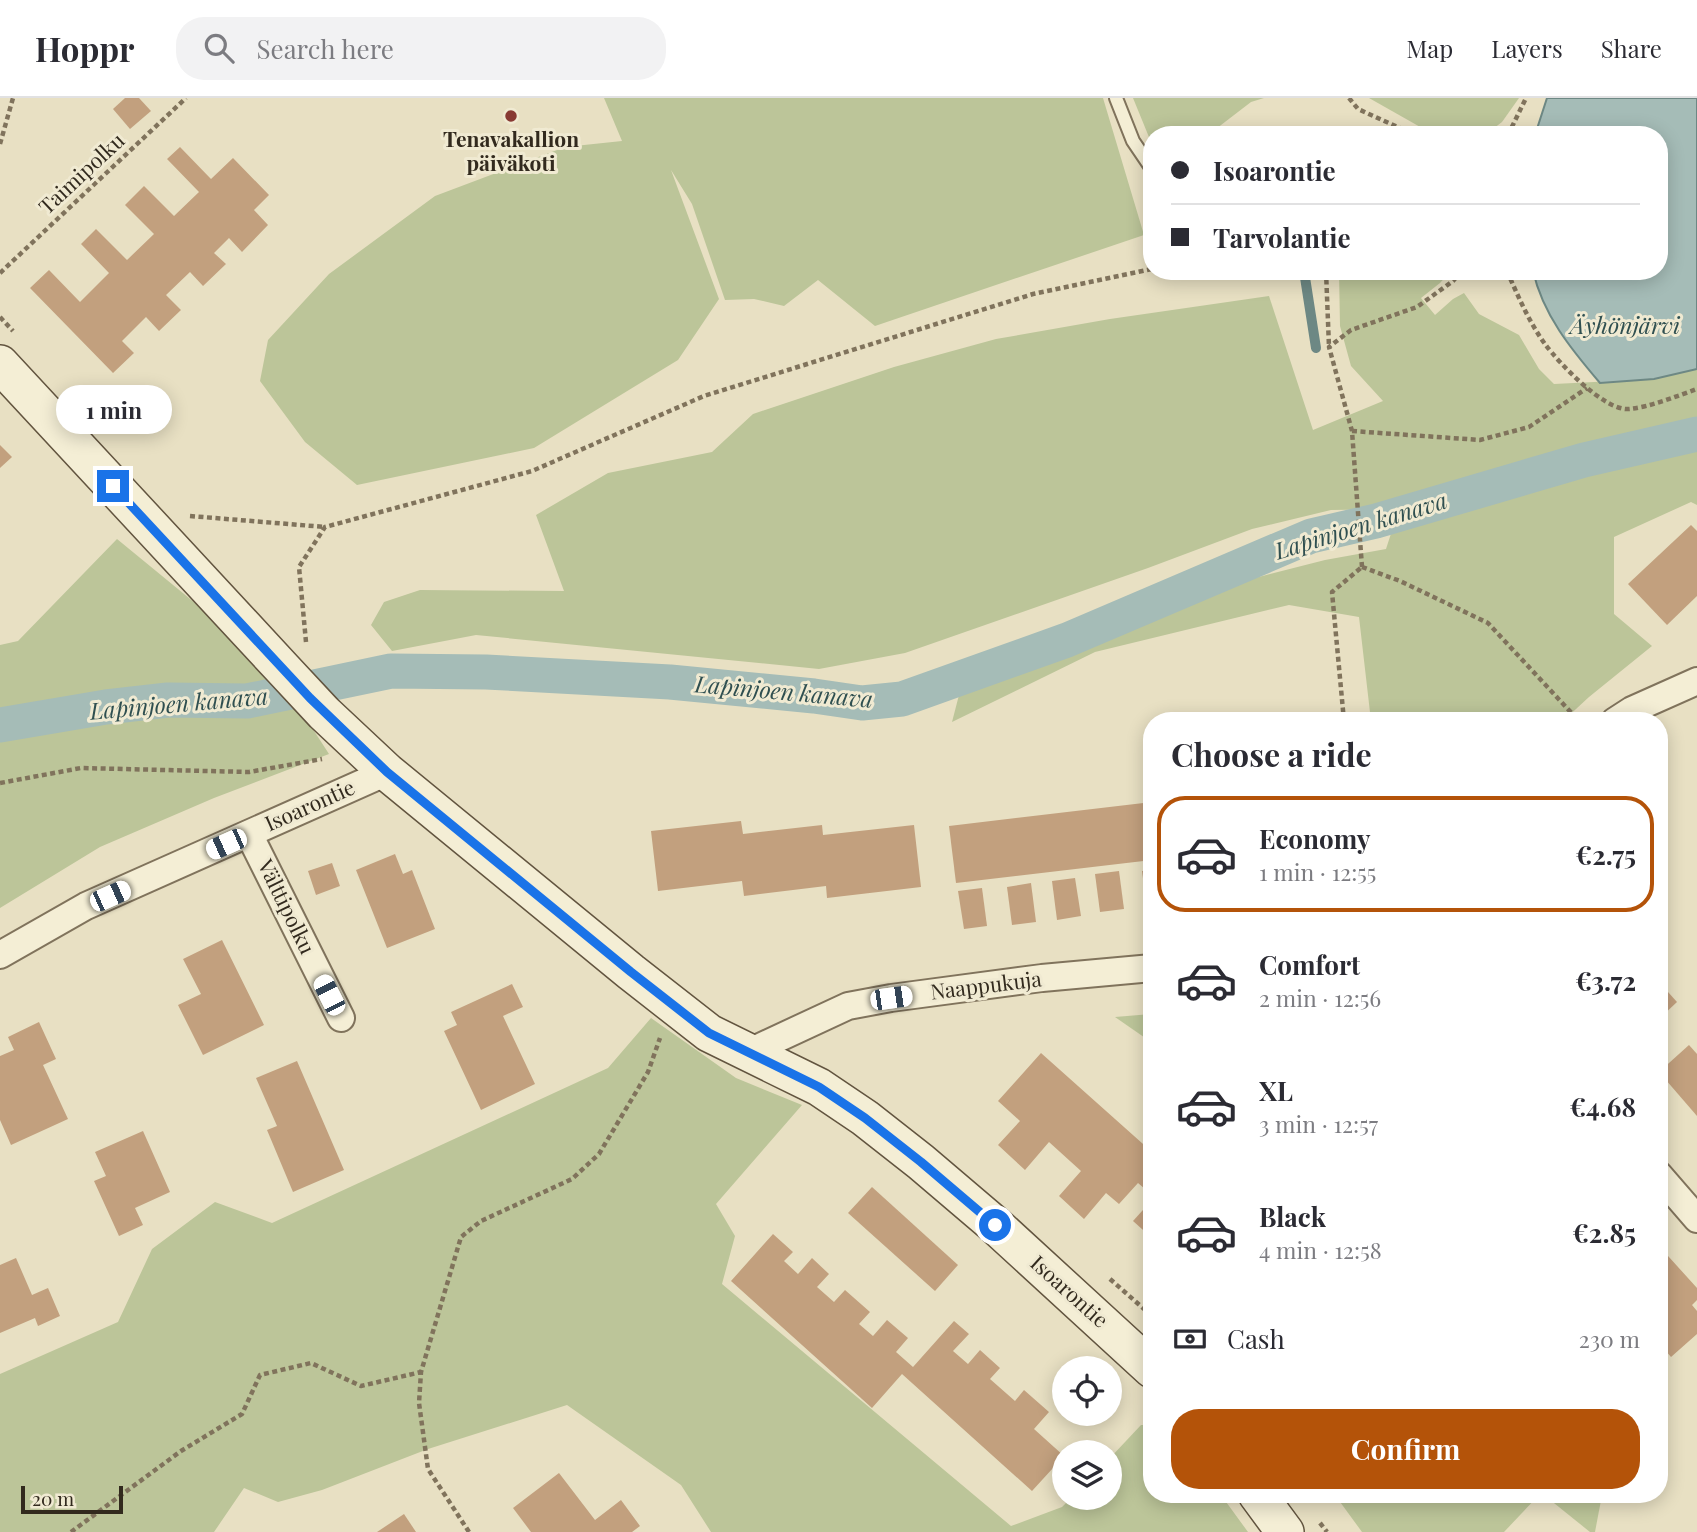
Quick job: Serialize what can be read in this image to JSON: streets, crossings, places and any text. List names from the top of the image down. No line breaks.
{"streets":{"street":["Isoarontie","Välttipolku","Naappukuja"],"path":["Taimipolku"]},"crossings":[["Isoarontie","Välttipolku"],["Isoarontie","Naappukuja"]],"water":["Äyhönjärvi","Lapinjoen kanava"],"places":["Tenavakallion päiväkoti"],"scale_bar":"20 m","page":{"header":"Hoppr","search":"Search here","nav":["Map","Layers","Share"],"banner":["Isoarontie","Tarvolantie"],"bubble":"1 min","heading":"Choose a ride","list":[{"name":"Economy","note":"1 min · 12:55","value":"€2.75"},{"name":"Comfort","note":"2 min · 12:56","value":"€3.72"},{"name":"XL","note":"3 min · 12:57","value":"€4.68"},{"name":"Black","note":"4 min · 12:58","value":"€2.85"}],"pay":["Cash","230 m"],"buttons":"Confirm","scale":"20 m"}}
